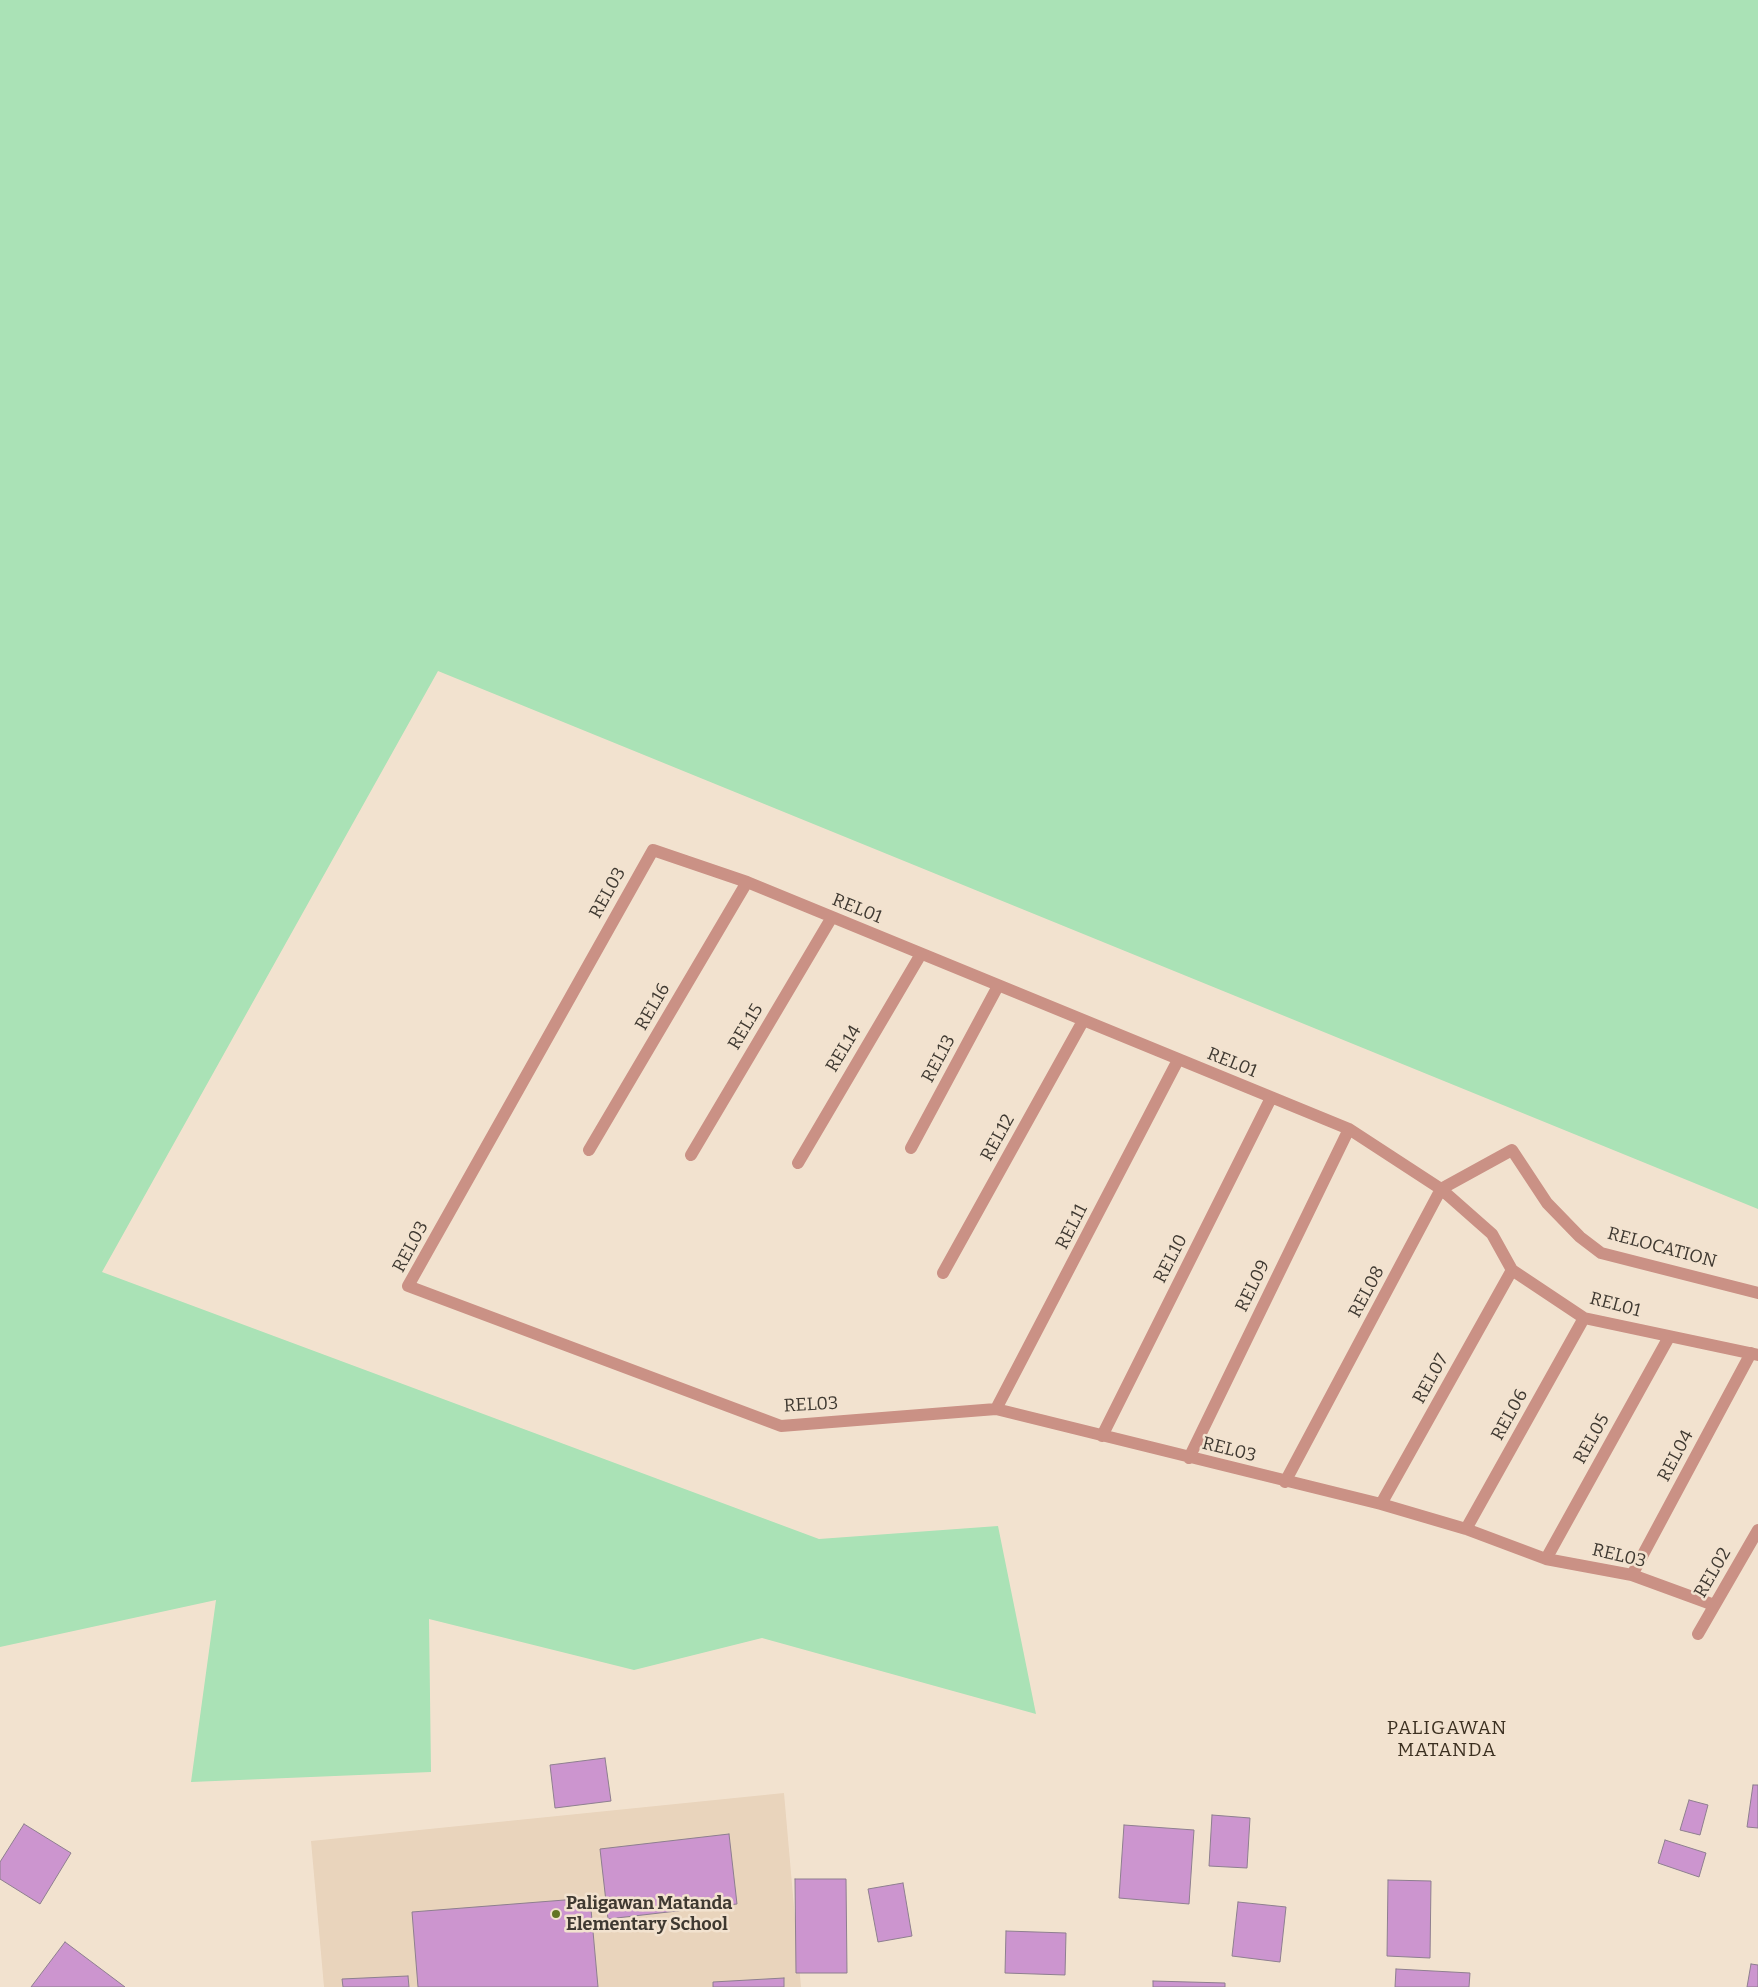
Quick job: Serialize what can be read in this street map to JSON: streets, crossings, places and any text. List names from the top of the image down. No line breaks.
{"streets":{"street":["REL03","REL01","REL16","REL15","REL14","REL13","REL12","REL11","RELOCATION","REL10","REL09","REL08","REL07","REL06","REL05","REL04","REL02"]},"crossings":[["REL03","REL01"],["REL03","REL11"],["REL03","REL10"],["REL03","REL09"],["REL03","REL08"],["REL03","REL07"],["REL03","REL06"],["REL03","REL05"],["REL03","REL04"],["REL03","REL02"],["REL01","REL16"],["REL01","REL15"],["REL01","REL14"],["REL01","REL13"],["REL01","REL12"],["REL01","REL11"],["REL01","RELOCATION"],["REL01","REL10"],["REL01","REL09"],["REL01","REL08"],["REL01","REL07"],["REL01","REL06"],["REL01","REL05"],["REL01","REL04"],["RELOCATION","REL08"]],"districts":["PALIGAWAN MATANDA"],"places":["Paligawan Matanda Elementary School"]}
